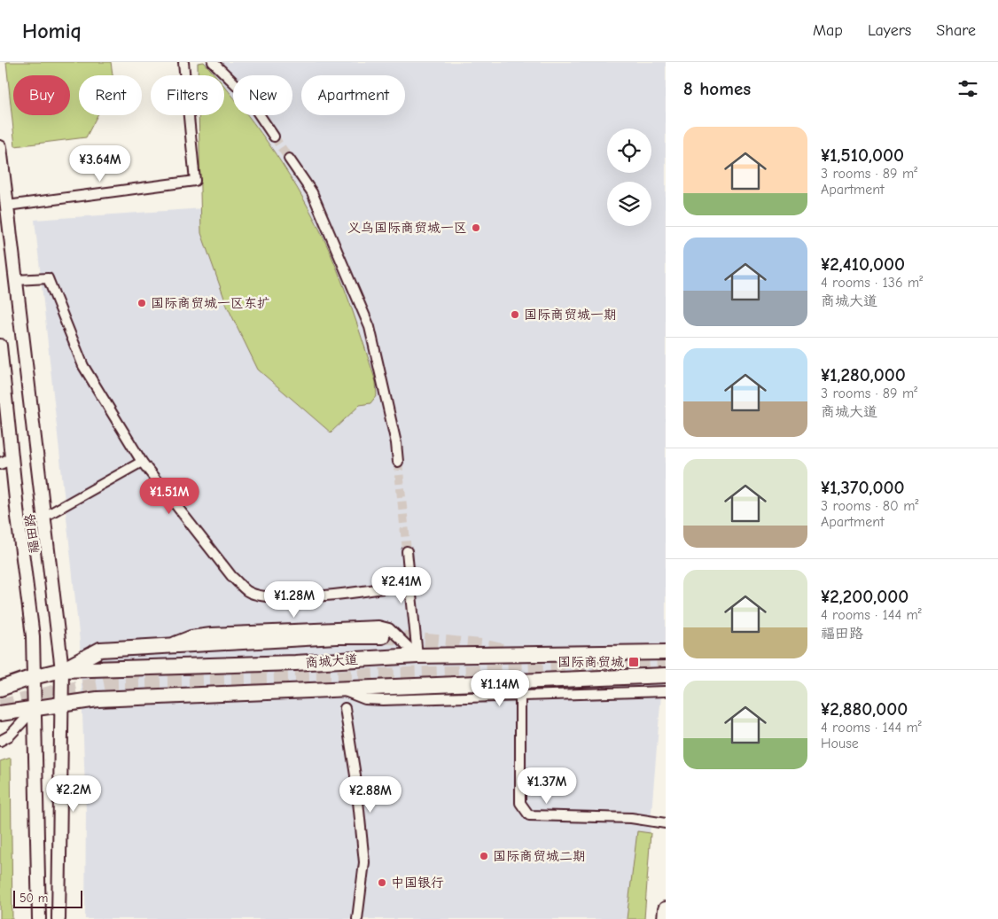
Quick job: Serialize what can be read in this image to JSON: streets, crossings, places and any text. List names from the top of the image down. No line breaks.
{"streets":{"main road":["福田路","商城大道"]},"crossings":[["福田路","商城大道"]],"places":{"other":["义乌国际商贸城一区","国际商贸城一区东扩","国际商贸城一期","国际商贸城二期","中国银行"],"transit":["国际商贸城"]},"scale_bar":"50 m","page":{"header":"Homiq","nav":["Map","Layers","Share"],"heading":"8 homes","chip":["Buy","Rent","Filters","New","Apartment"],"list":[{"name":"¥1,510,000","note":"3 rooms · 89 m² · Apartment"},{"name":"¥2,410,000","note":"4 rooms · 136 m² · 商城大道"},{"name":"¥1,280,000","note":"3 rooms · 89 m² · 商城大道"},{"name":"¥1,370,000","note":"3 rooms · 80 m² · Apartment"},{"name":"¥2,200,000","note":"4 rooms · 144 m² · 福田路"},{"name":"¥2,880,000","note":"4 rooms · 144 m² · House"}],"price":["¥3.64M","¥1.51M","¥2.41M","¥1.28M","¥1.14M","¥1.37M","¥2.2M","¥2.88M"],"scale":"50 m"}}
